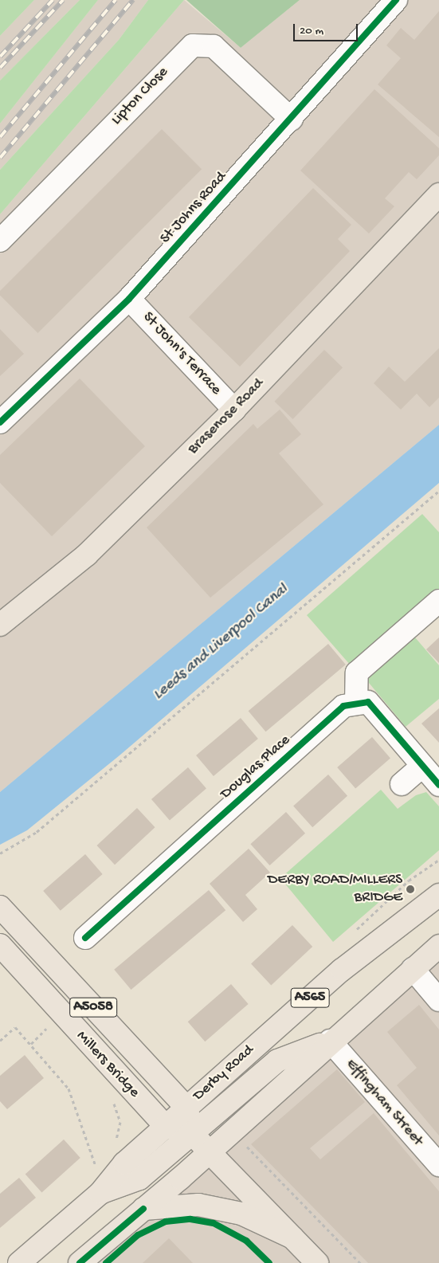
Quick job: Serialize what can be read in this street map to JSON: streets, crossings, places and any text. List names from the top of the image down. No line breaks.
{"streets":{"main road":["Brasenose Road","A565","A5058","Millers Bridge","Derby Road"],"street":["Lipton Close","St Johns Road","St John's Terrace","Douglas Place","Effingham Street"]},"crossings":[["Lipton Close","St Johns Road"],["St Johns Road","St John's Terrace"],["St John's Terrace","Brasenose Road"],["Millers Bridge","Derby Road"]],"water":["Leeds and Liverpool Canal"],"places":["DERBY ROAD/MILLERS BRIDGE"],"scale_bar":"20 m"}
